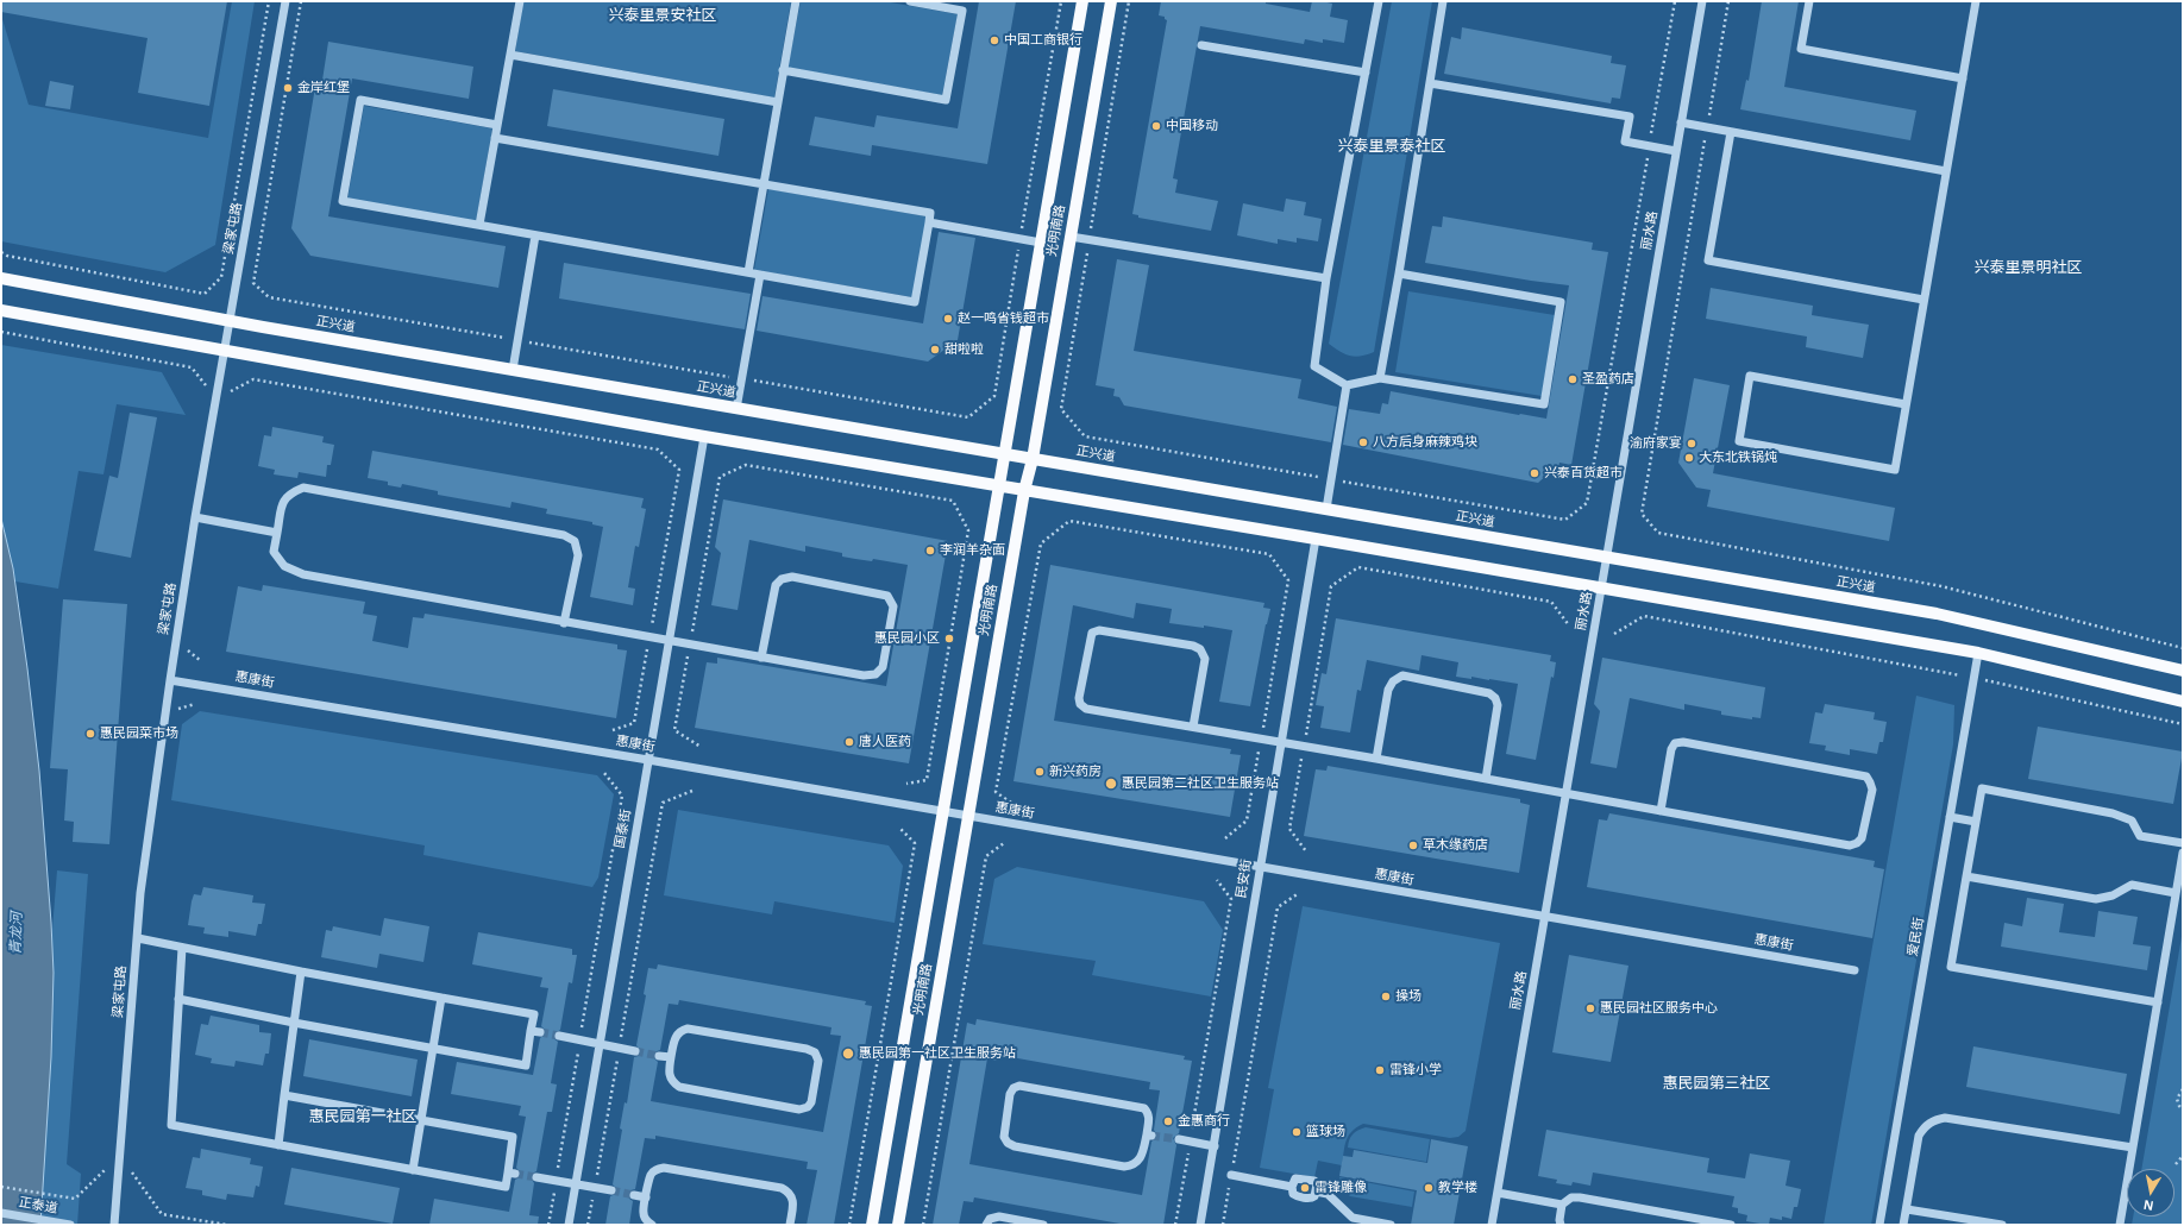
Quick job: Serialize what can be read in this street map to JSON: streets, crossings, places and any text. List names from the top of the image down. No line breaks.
{"streets":{"main road":["光明南路","正兴道"],"street":["梁家屯路","丽水路","惠康街","国泰街","民安街","爱民街","正泰道"]},"crossings":[["梁家屯路","正兴道"],["梁家屯路","惠康街"],["光明南路","正兴道"],["光明南路","惠康街"],["丽水路","正兴道"],["丽水路","惠康街"],["惠康街","国泰街"],["惠康街","民安街"]],"districts":["兴泰里景安社区","兴泰里景泰社区","兴泰里景明社区","惠民园第三社区","惠民园第一社区"],"water":["青龙河"],"places":["中国工商银行","金岸红堡","中国移动","赵一鸣省钱超市","甜啦啦","圣盈药店","八方后身麻辣鸡块","渝府家宴","大东北铁锅炖","兴泰百货超市","李润羊杂面","惠民园小区","惠民园菜市场","唐人医药","新兴药房","惠民园第二社区卫生服务站","草木缘药店","操场","惠民园社区服务中心","惠民园第一社区卫生服务站","雷锋小学","金惠商行","篮球场","雷锋雕像","教学楼"],"north":"bottom"}
